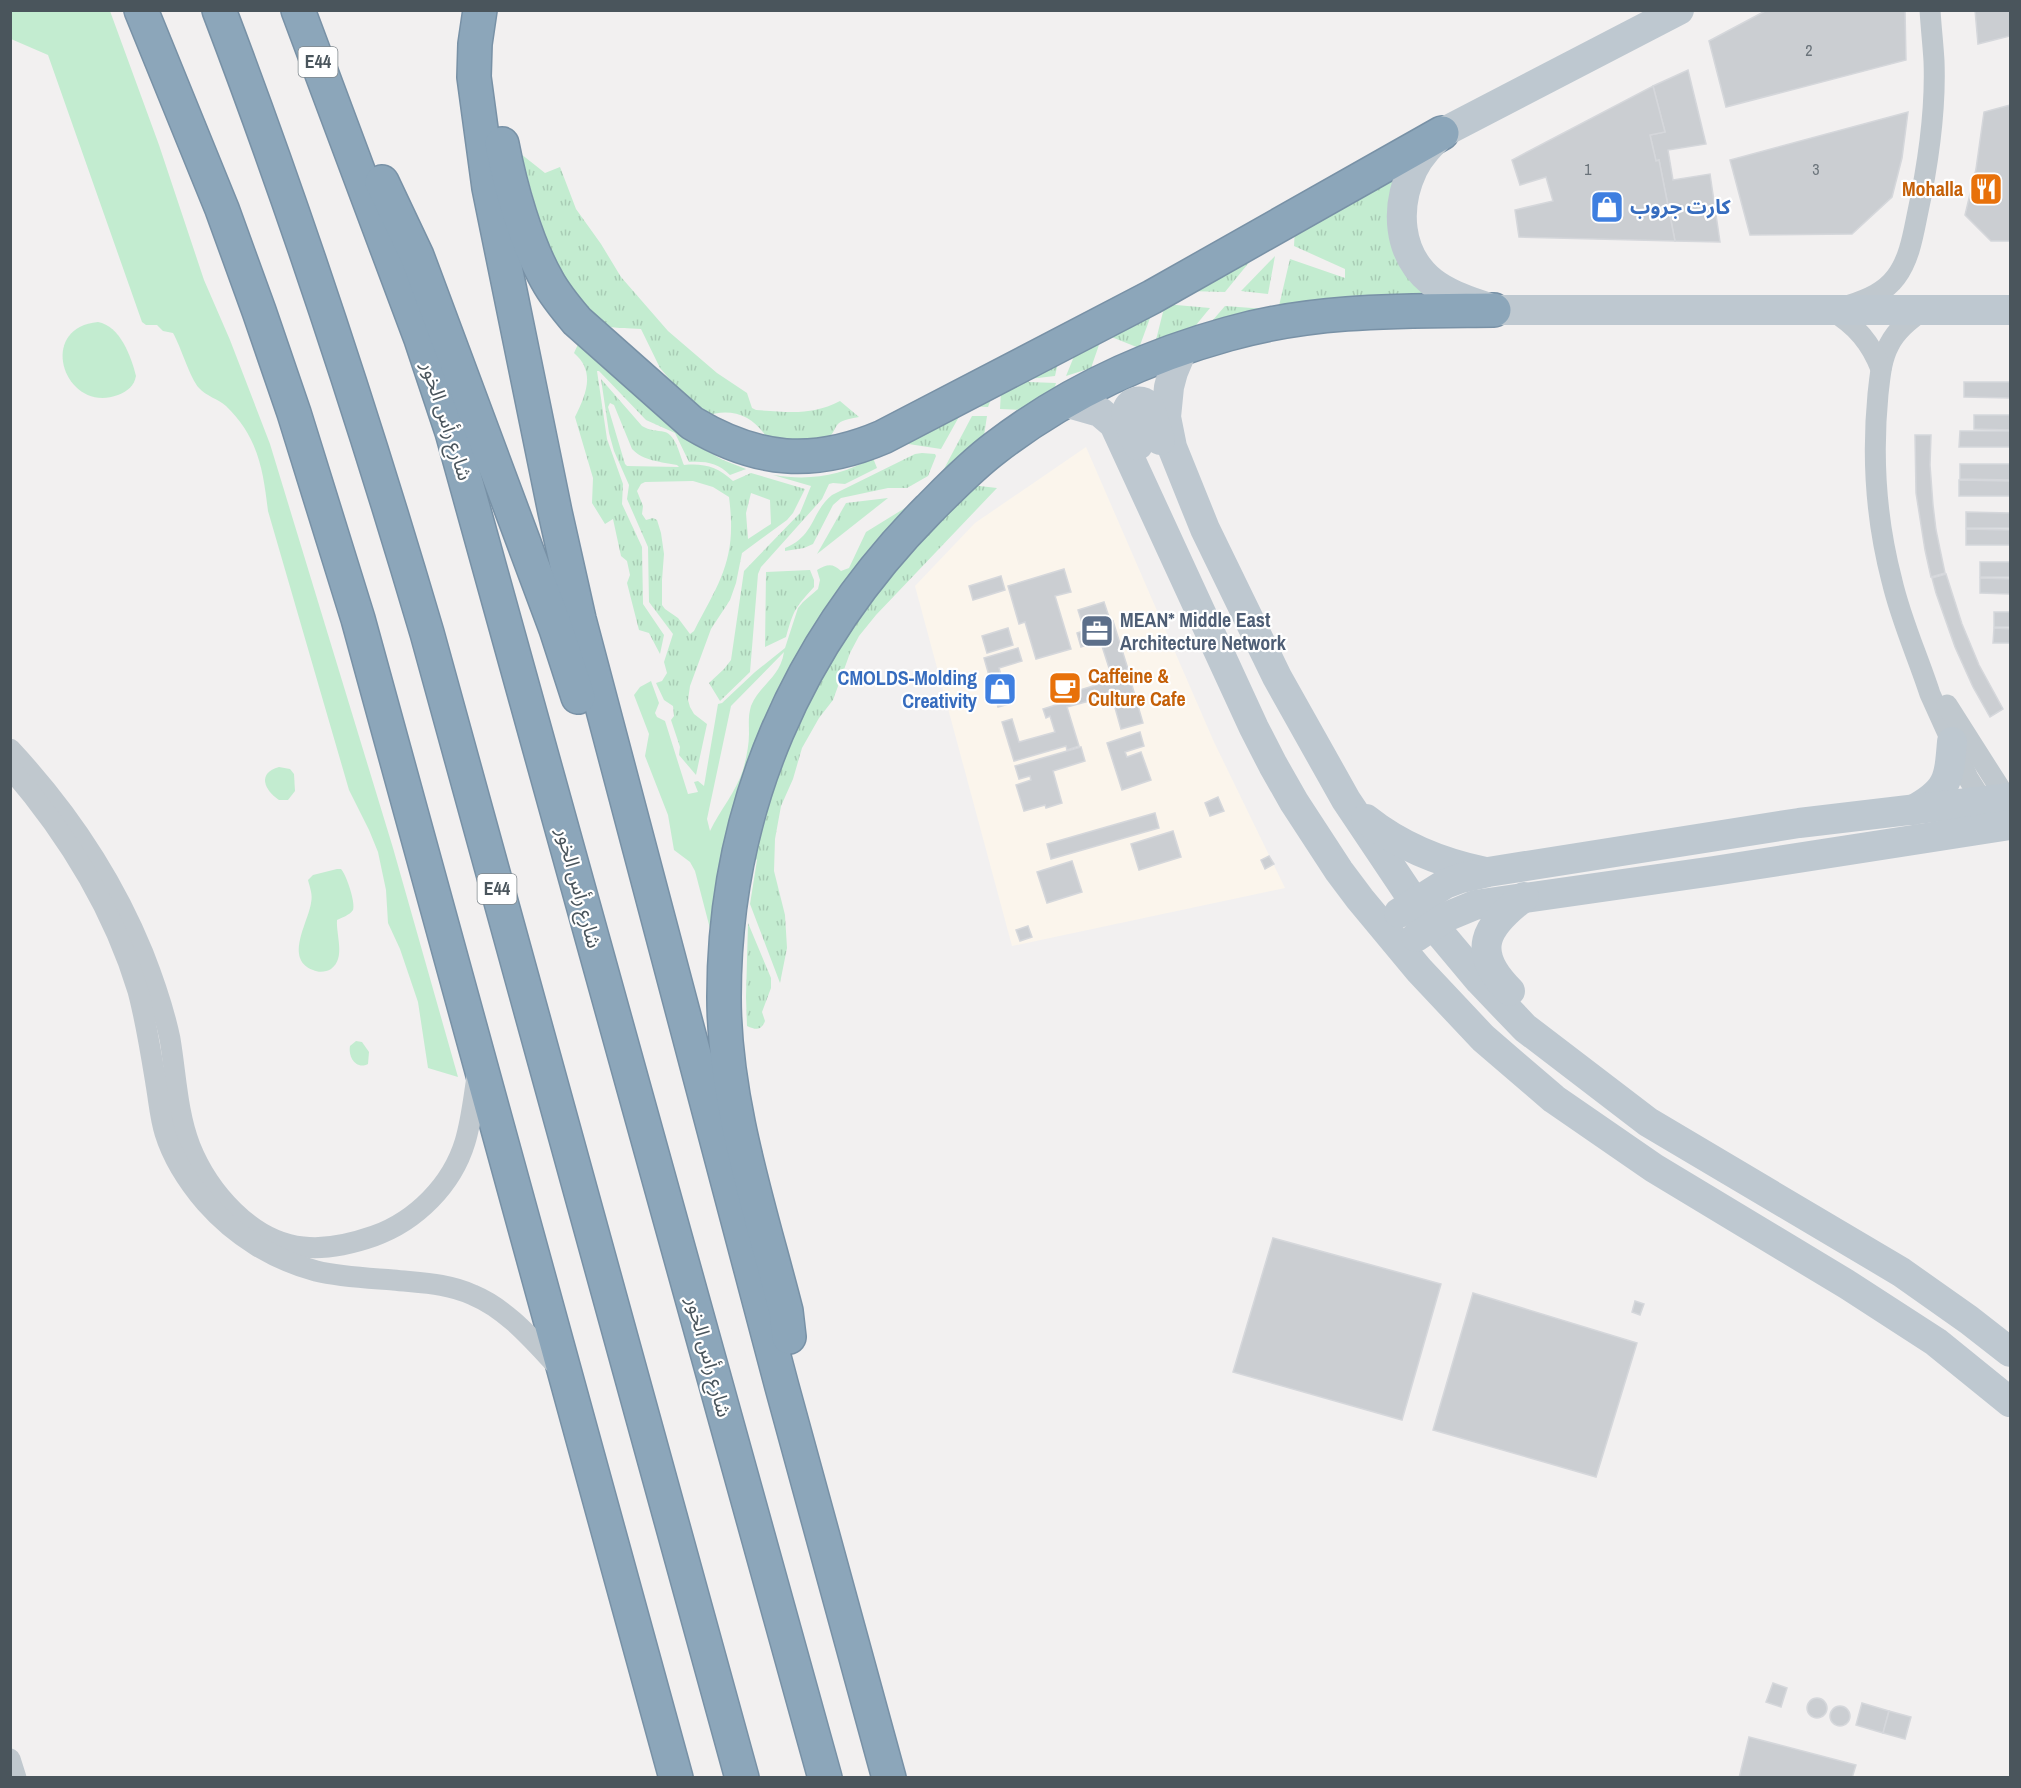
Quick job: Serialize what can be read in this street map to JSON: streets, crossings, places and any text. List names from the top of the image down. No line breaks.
{"streets":{"highway":["E44","شارع رأس الخور"]},"places":{"restaurant":["Mohalla"],"shop":["كارت جروب","CMOLDS-Molding Creativity"],"office":["MEAN* Middle East Architecture Network"],"cafe":["Caffeine & Culture Cafe"]},"house_numbers":["2","1","3"]}
